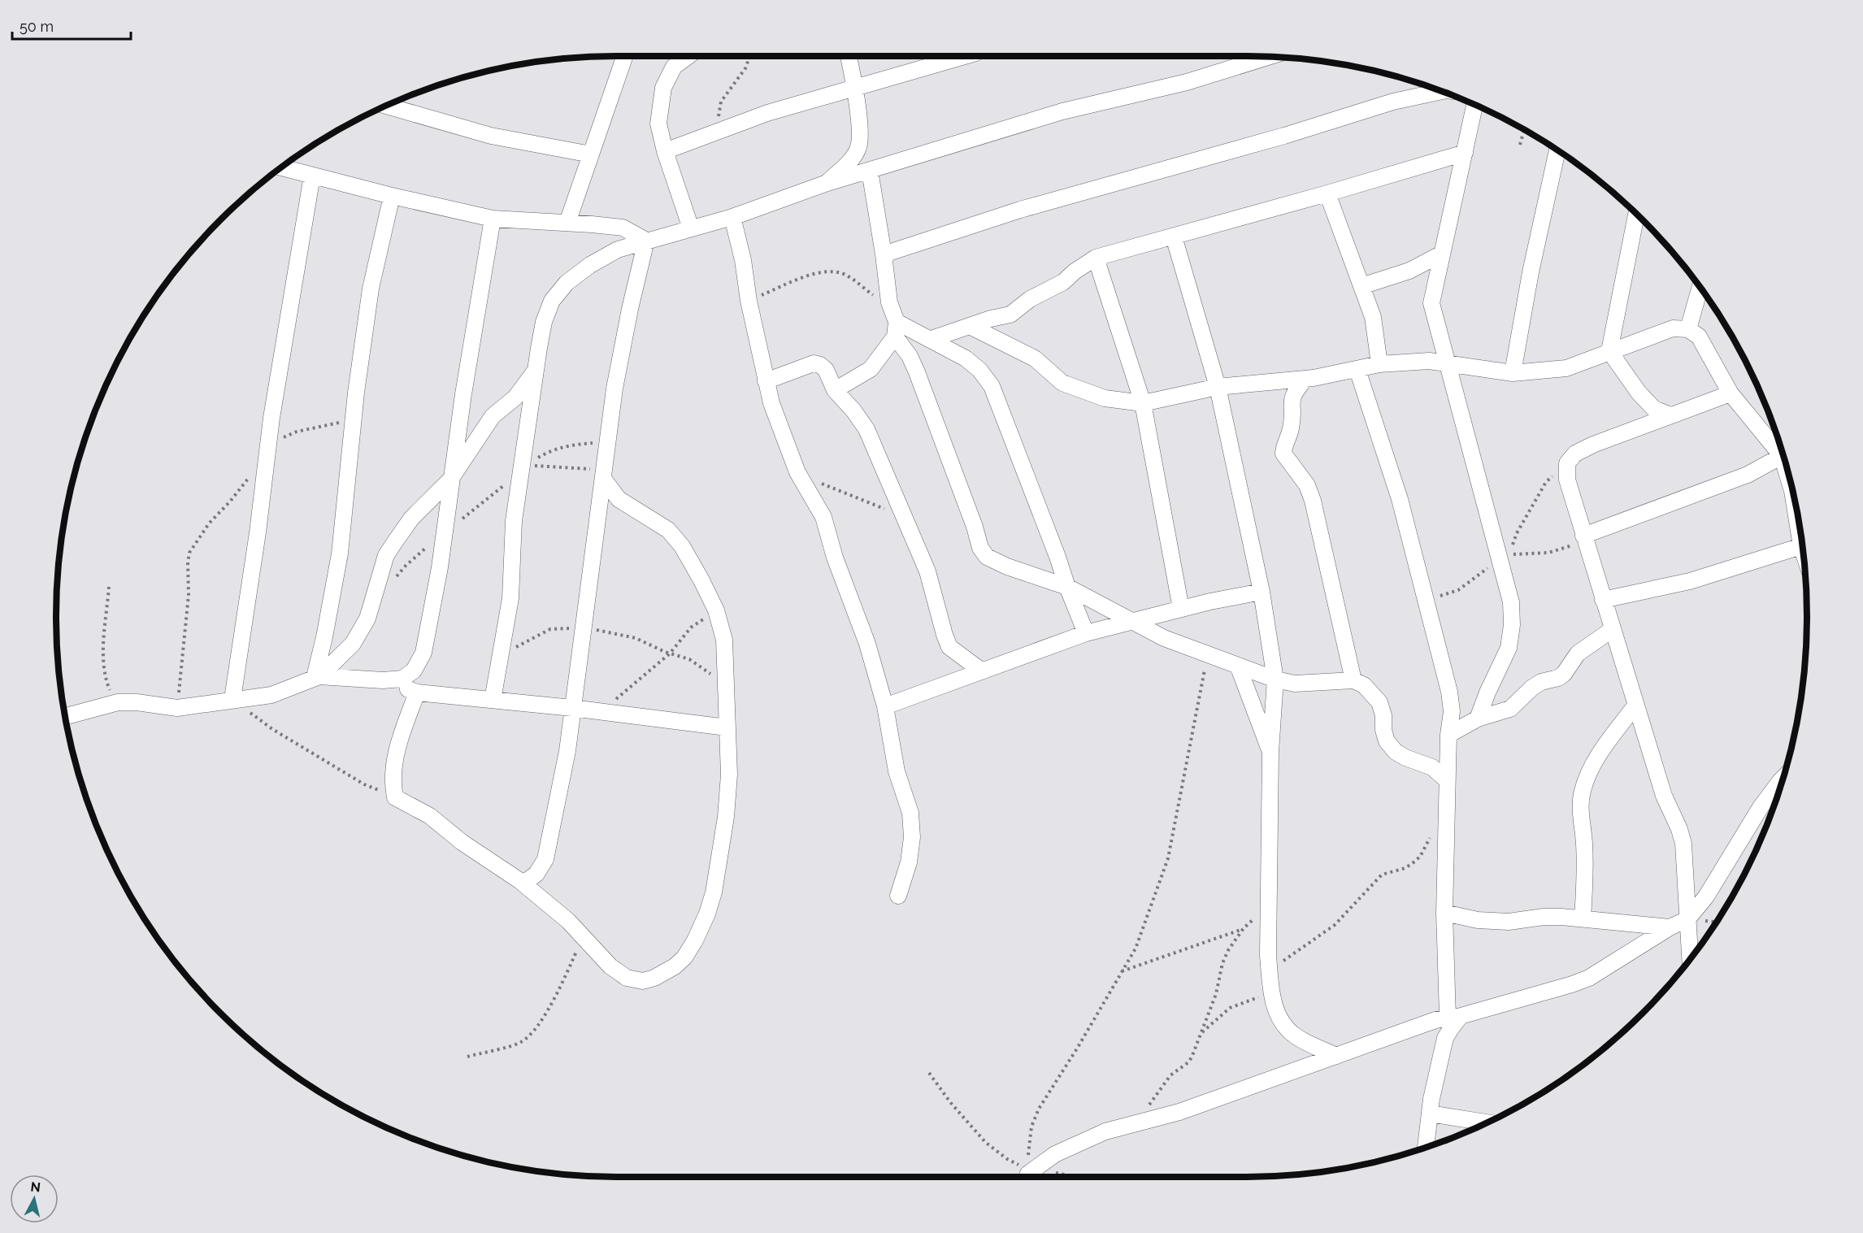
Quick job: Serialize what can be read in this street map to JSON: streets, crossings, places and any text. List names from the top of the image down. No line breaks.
{"scale_bar":"50 m","north":"top"}
